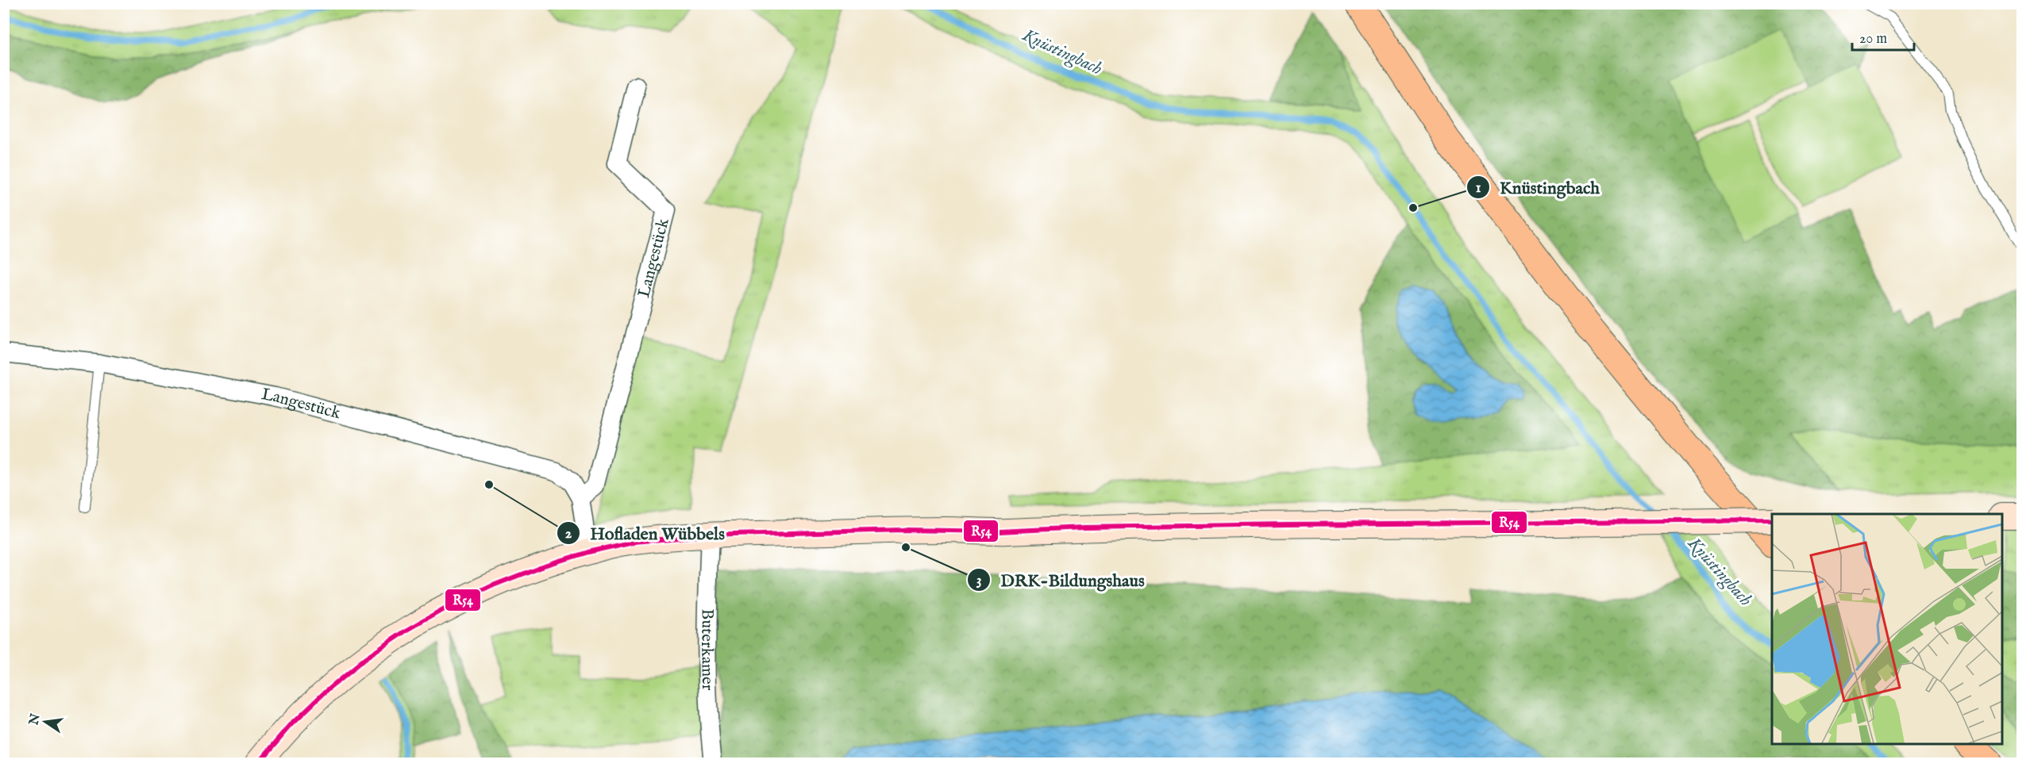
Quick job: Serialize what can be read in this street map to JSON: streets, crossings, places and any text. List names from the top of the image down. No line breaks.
{"streets":{"street":["Langestück","Buterkamer"]},"water":["Knüstingbach"],"places":["Knüstingbach","Hofladen Wübbels","DRK-Bildungshaus"],"lines":["transit line R54"],"scale_bar":"20 m","north":"left"}
